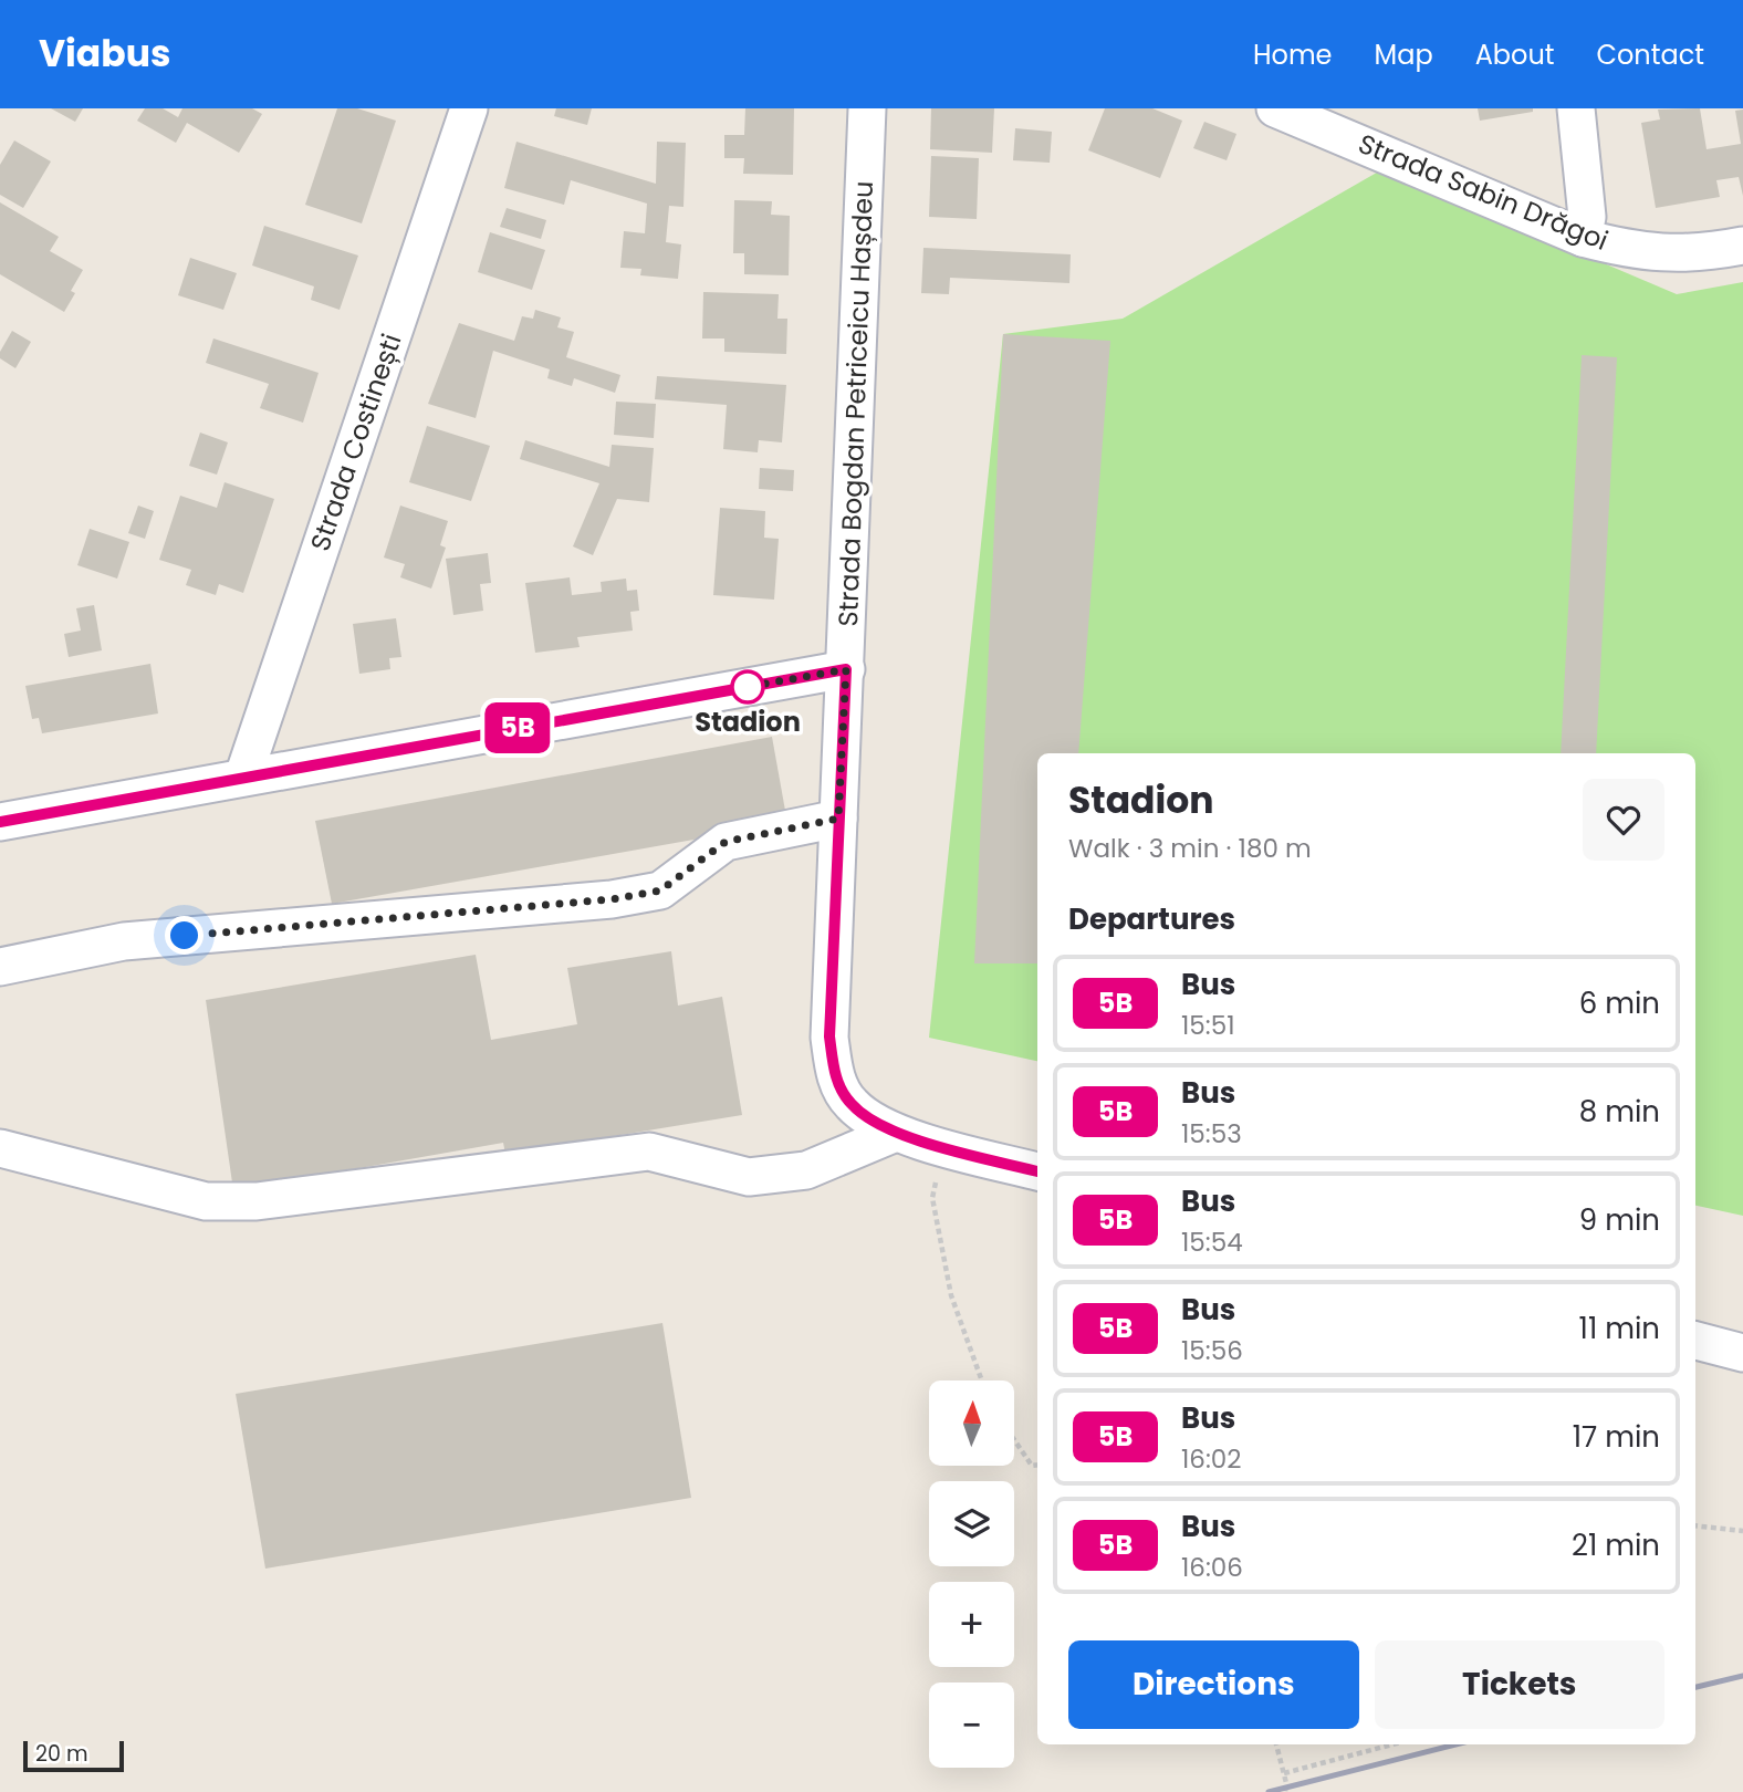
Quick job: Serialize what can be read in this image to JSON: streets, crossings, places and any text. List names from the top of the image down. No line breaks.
{"streets":{"street":["Strada Sabin Drăgoi","Strada Bogdan Petriceicu Hașdeu","Strada Costinești"]},"places":["Stadion"],"lines":["bus line 5B"],"scale_bar":"20 m","north":"top","page":{"header":"Viabus","nav":["Home","Map","About","Contact"],"on_map":"5B","heading":[["Stadion","Walk · 3 min · 180 m"],"Departures"],"list":[{"mark":"5B","name":"Bus","note":"15:51","value":"6 min"},{"mark":"5B","name":"Bus","note":"15:53","value":"8 min"},{"mark":"5B","name":"Bus","note":"15:54","value":"9 min"},{"mark":"5B","name":"Bus","note":"15:56","value":"11 min"},{"mark":"5B","name":"Bus","note":"16:02","value":"17 min"},{"mark":"5B","name":"Bus","note":"16:06","value":"21 min"}],"map_buttons":["+","−"],"buttons":["Directions","Tickets"],"scale":"20 m"}}
